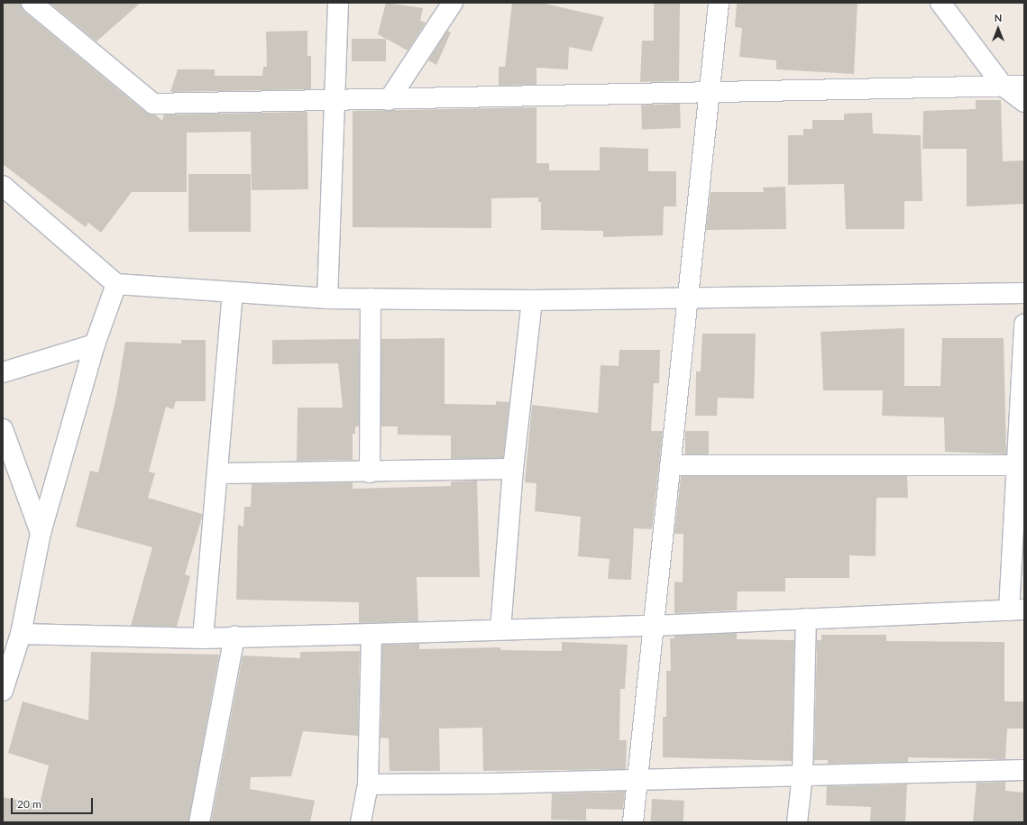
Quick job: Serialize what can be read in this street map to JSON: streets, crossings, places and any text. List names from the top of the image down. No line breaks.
{"scale_bar":"20 m","north":"top"}
